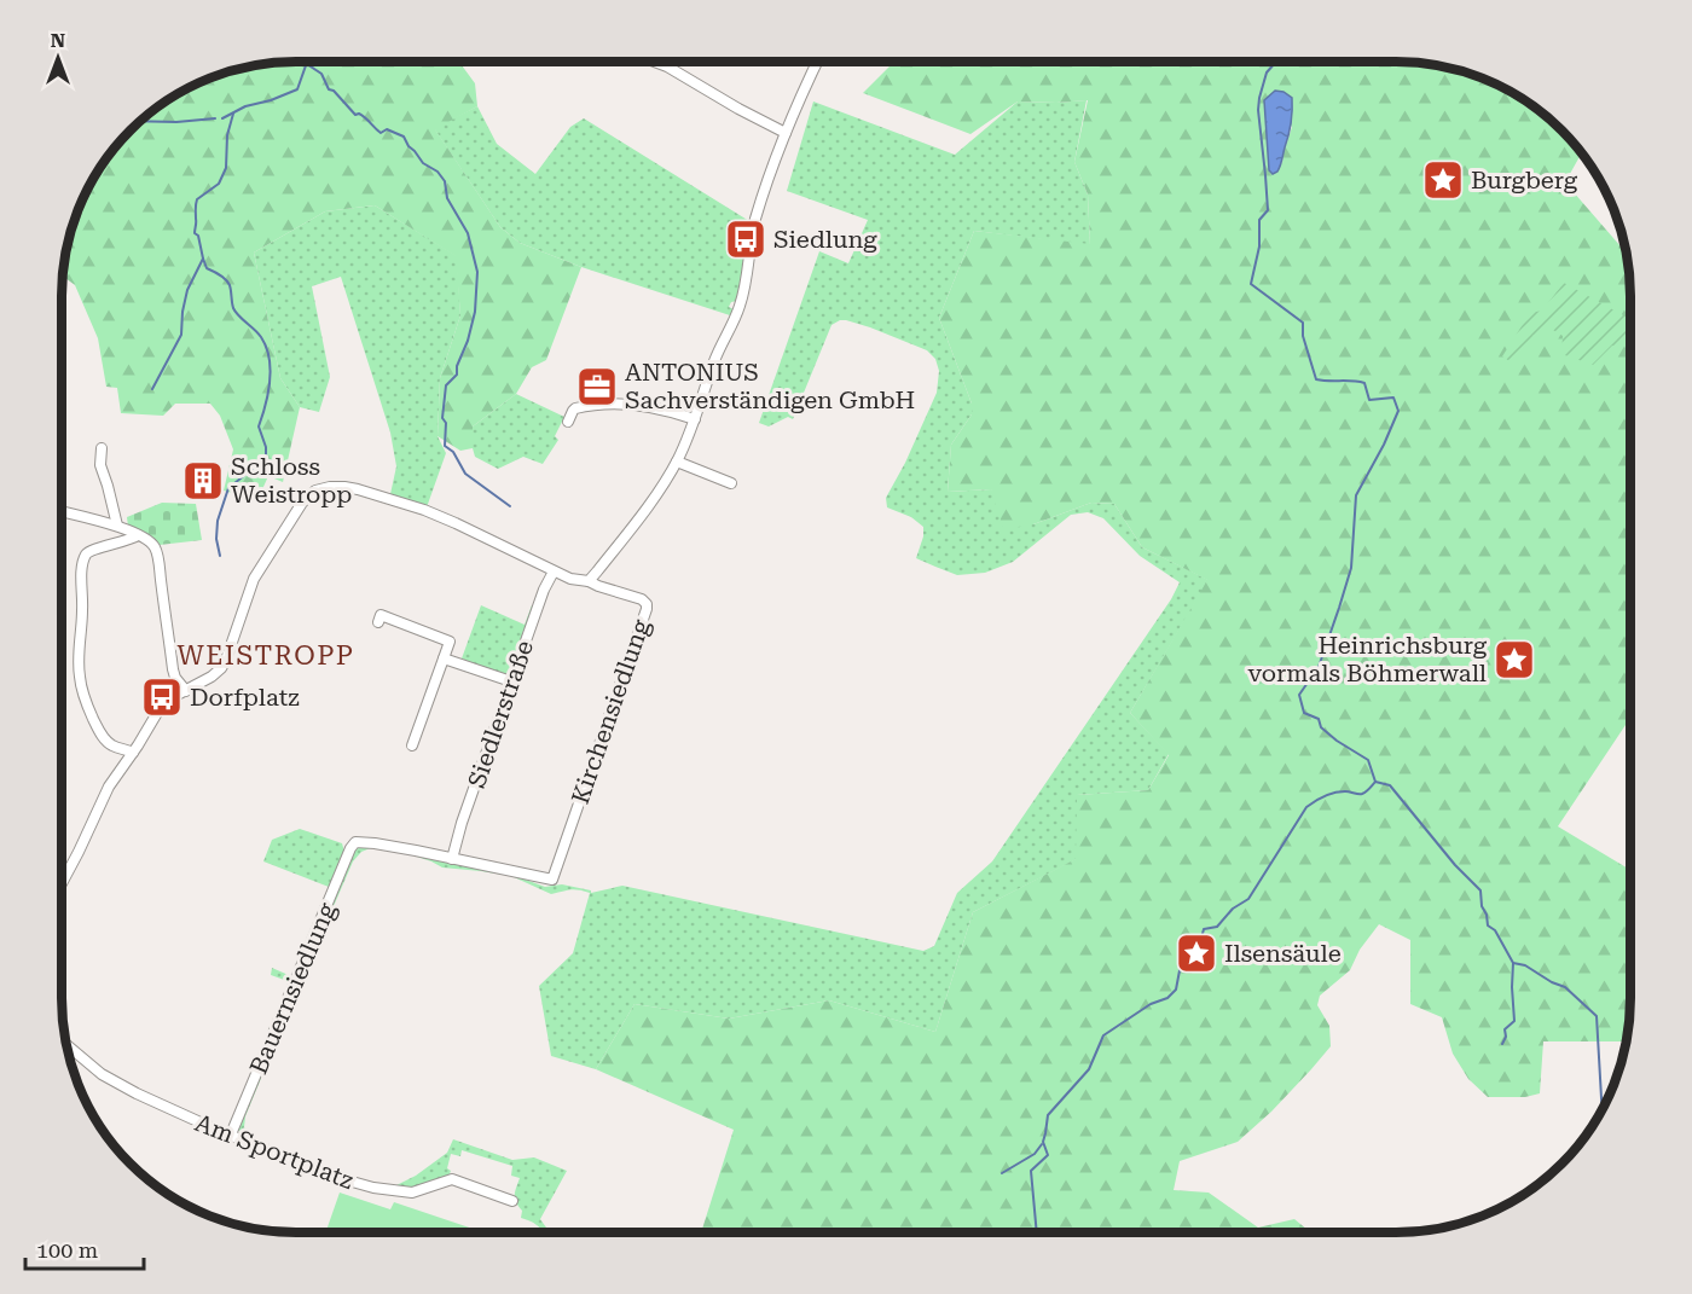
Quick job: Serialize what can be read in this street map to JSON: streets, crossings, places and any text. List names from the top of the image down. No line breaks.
{"streets":{"street":["Kirchensiedlung","Siedlerstraße","Bauernsiedlung","Am Sportplatz"]},"crossings":[["Kirchensiedlung","Siedlerstraße"],["Kirchensiedlung","Bauernsiedlung"],["Siedlerstraße","Bauernsiedlung"],["Bauernsiedlung","Am Sportplatz"]],"districts":["WEISTROPP"],"places":{"place":["Burgberg","Heinrichsburg vormals Böhmerwall","Ilsensäule"],"bus stop":["Siedlung","Dorfplatz"],"office":["ANTONIUS Sachverständigen GmbH"],"building":["Schloss Weistropp"]},"scale_bar":"100 m","north":"top"}
